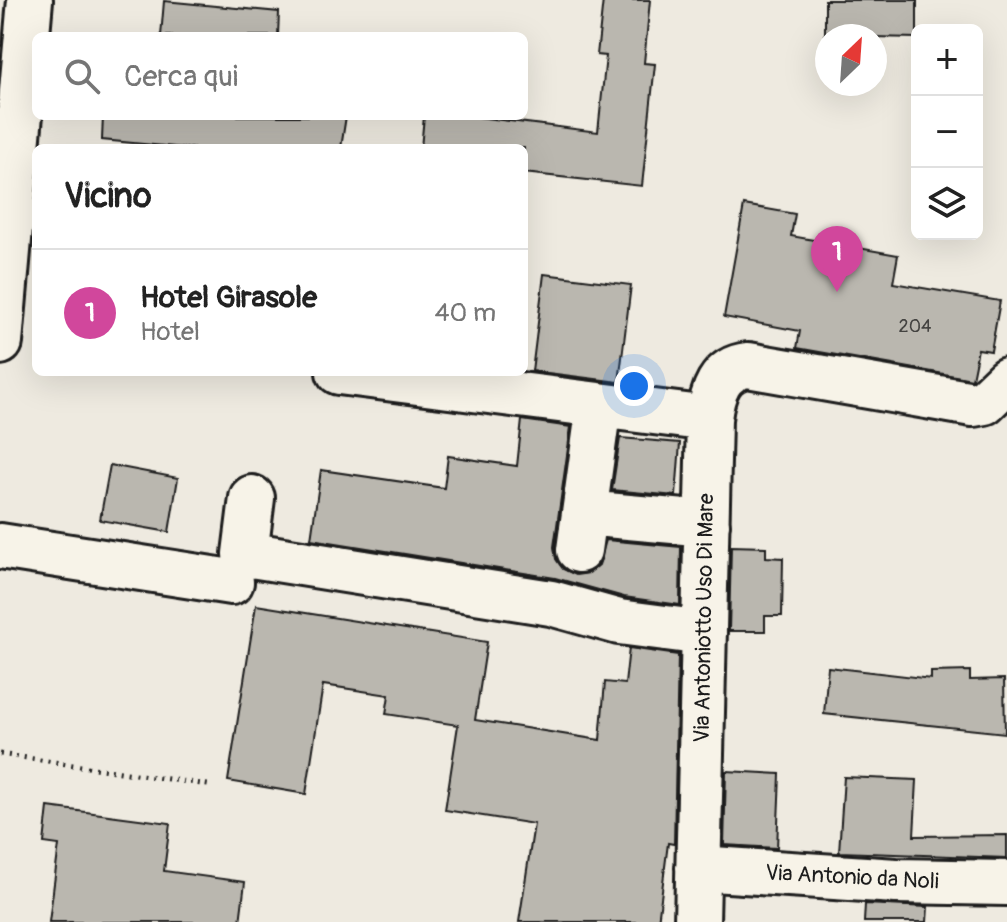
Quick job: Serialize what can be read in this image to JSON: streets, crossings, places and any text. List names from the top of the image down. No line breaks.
{"streets":{"street":["Via Antoniotto Uso Di Mare","Via Antonio da Noli"]},"crossings":[["Via Antoniotto Uso Di Mare","Via Antonio da Noli"]],"house_numbers":["204"],"north":"top right","page":{"map_buttons":["+","−"],"search":"Cerca qui","heading":"Vicino","pins":"1","list":[{"mark":"1","name":"Hotel Girasole","note":"Hotel","value":"40 m"}]}}
